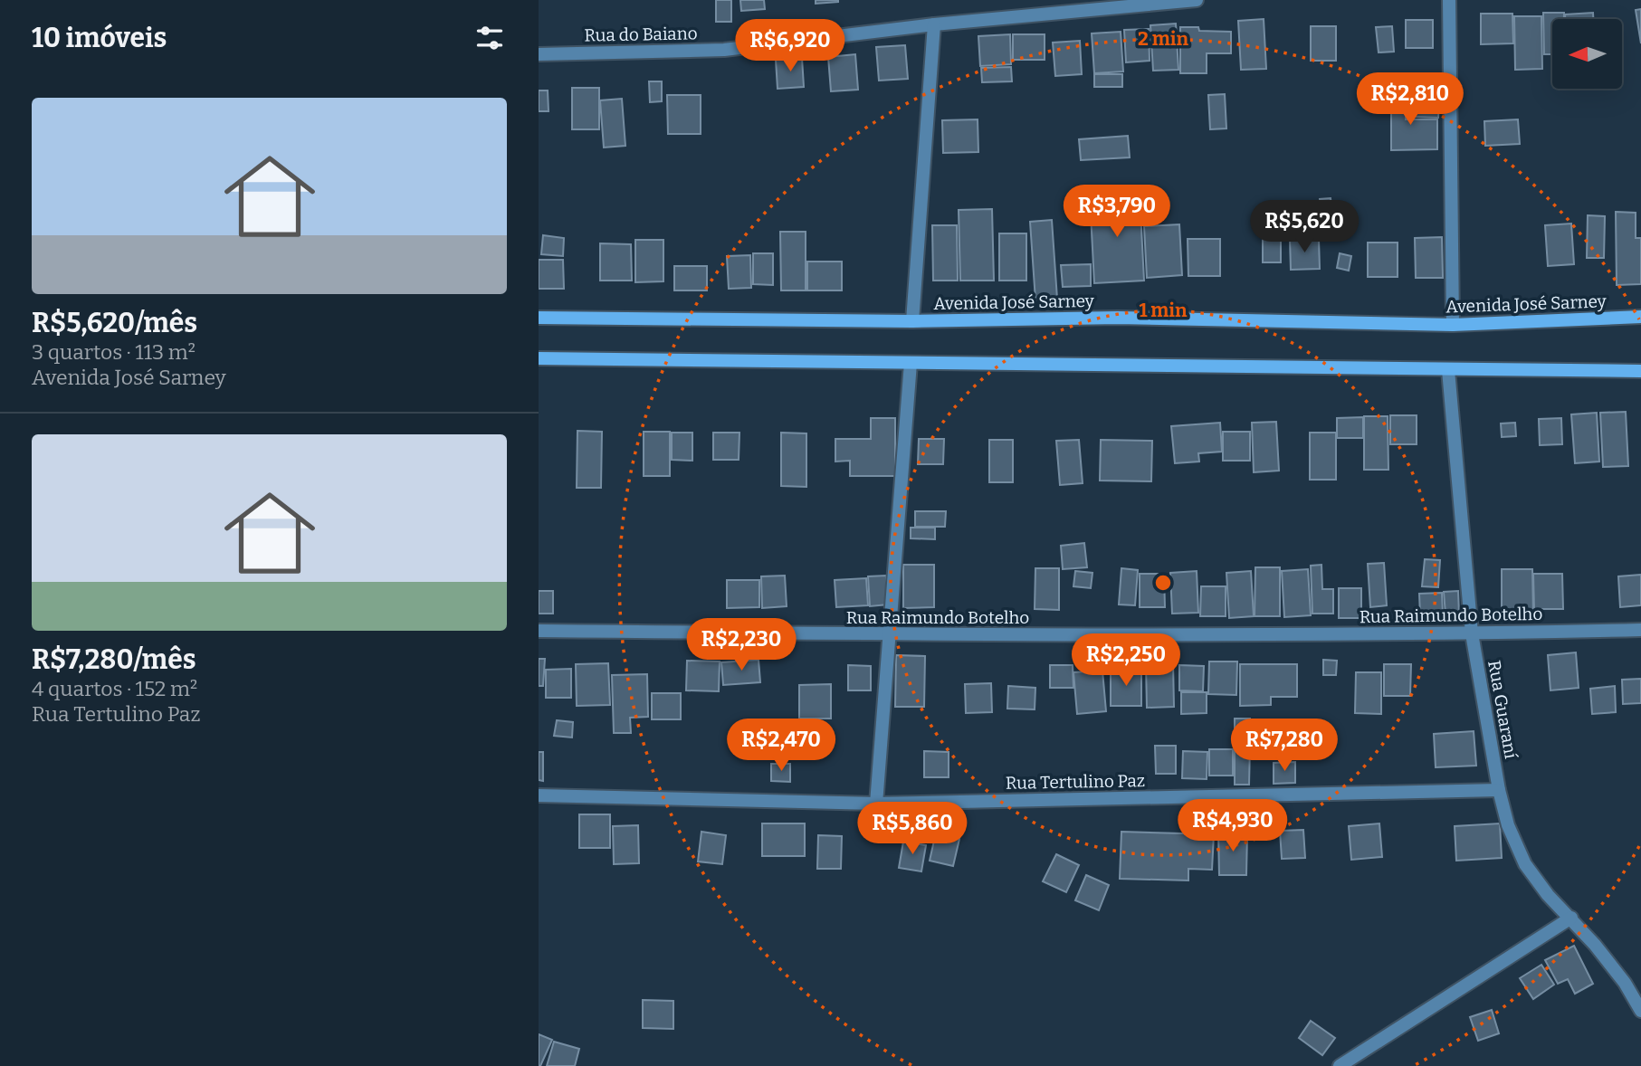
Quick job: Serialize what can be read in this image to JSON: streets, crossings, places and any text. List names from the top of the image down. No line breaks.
{"streets":{"main road":["Avenida José Sarney"],"street":["Rua do Baiano","Rua Raimundo Botelho","Rua Guaraní","Rua Tertulino Paz"]},"crossings":[["Rua Raimundo Botelho","Rua Guaraní"],["Rua Guaraní","Rua Tertulino Paz"]],"north":"left","page":{"heading":"10 imóveis","price":["R$6,920","R$2,810","R$3,790","R$5,620","R$2,230","R$2,250","R$2,470","R$7,280","R$4,930","R$5,860"],"list":[{"name":"R$5,620/mês","note":"3 quartos · 113 m² · Avenida José Sarney"},{"name":"R$7,280/mês","note":"4 quartos · 152 m² · Rua Tertulino Paz"}]},"rings":["2 min","1 min"]}
